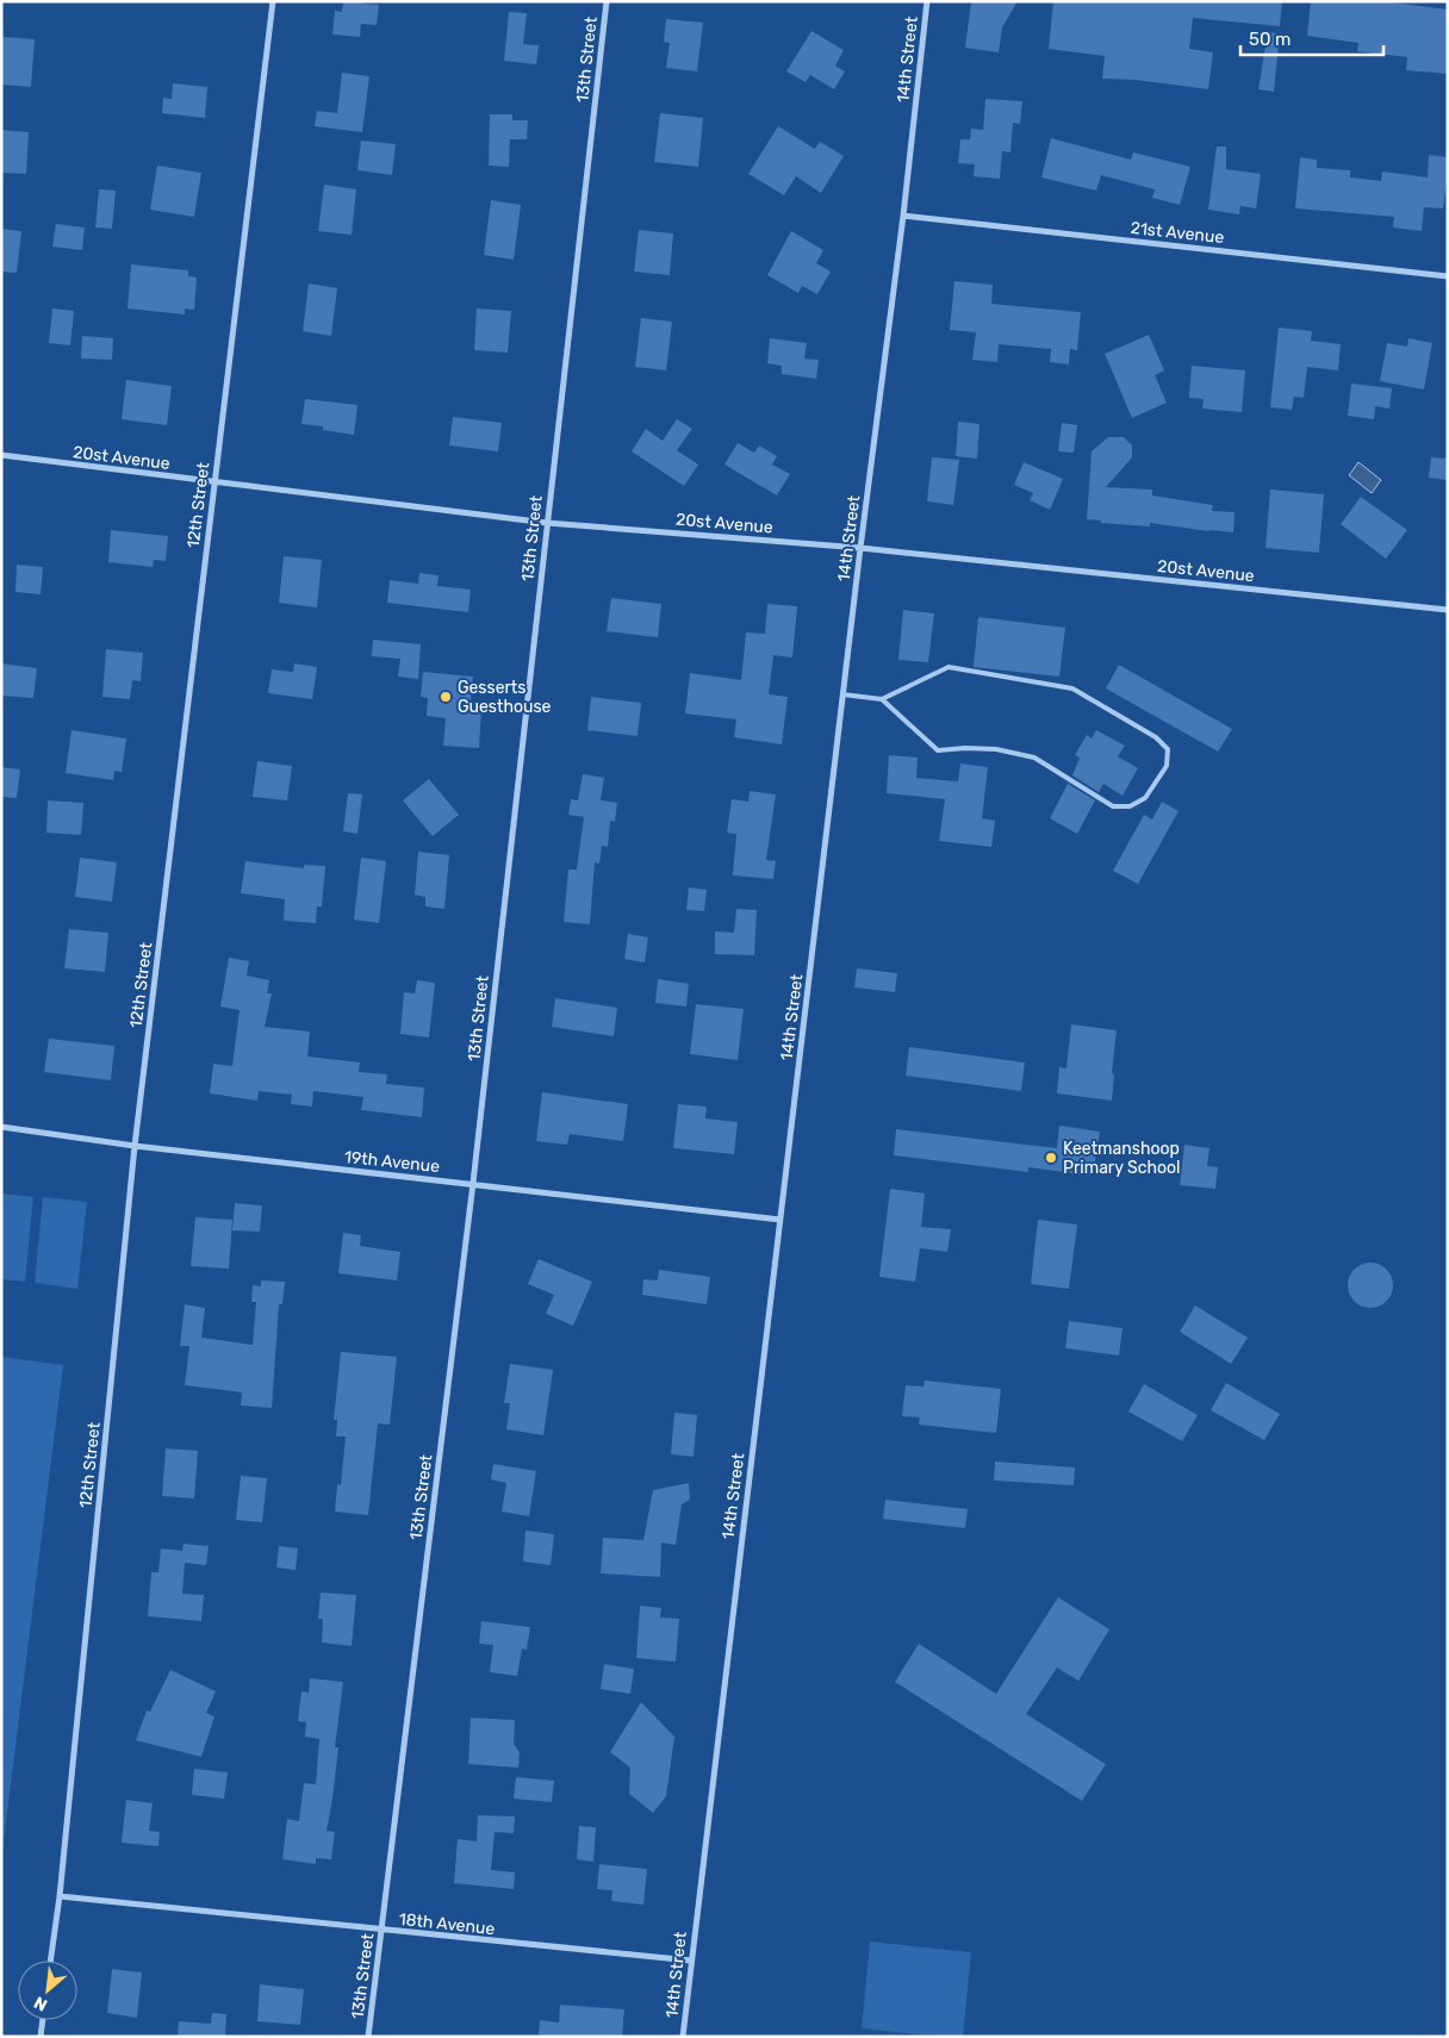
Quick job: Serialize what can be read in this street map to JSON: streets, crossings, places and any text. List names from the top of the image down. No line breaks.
{"streets":{"street":["13th Street","14th Street","21st Avenue","20st Avenue","12th Street","19th Avenue","18th Avenue"]},"crossings":[["13th Street","20st Avenue"],["13th Street","19th Avenue"],["13th Street","18th Avenue"],["14th Street","21st Avenue"],["14th Street","20st Avenue"],["14th Street","19th Avenue"],["14th Street","18th Avenue"],["20st Avenue","12th Street"],["12th Street","19th Avenue"],["12th Street","18th Avenue"]],"places":["Gesserts Guesthouse","Keetmanshoop Primary School"],"scale_bar":"50 m","north":"bottom left"}
